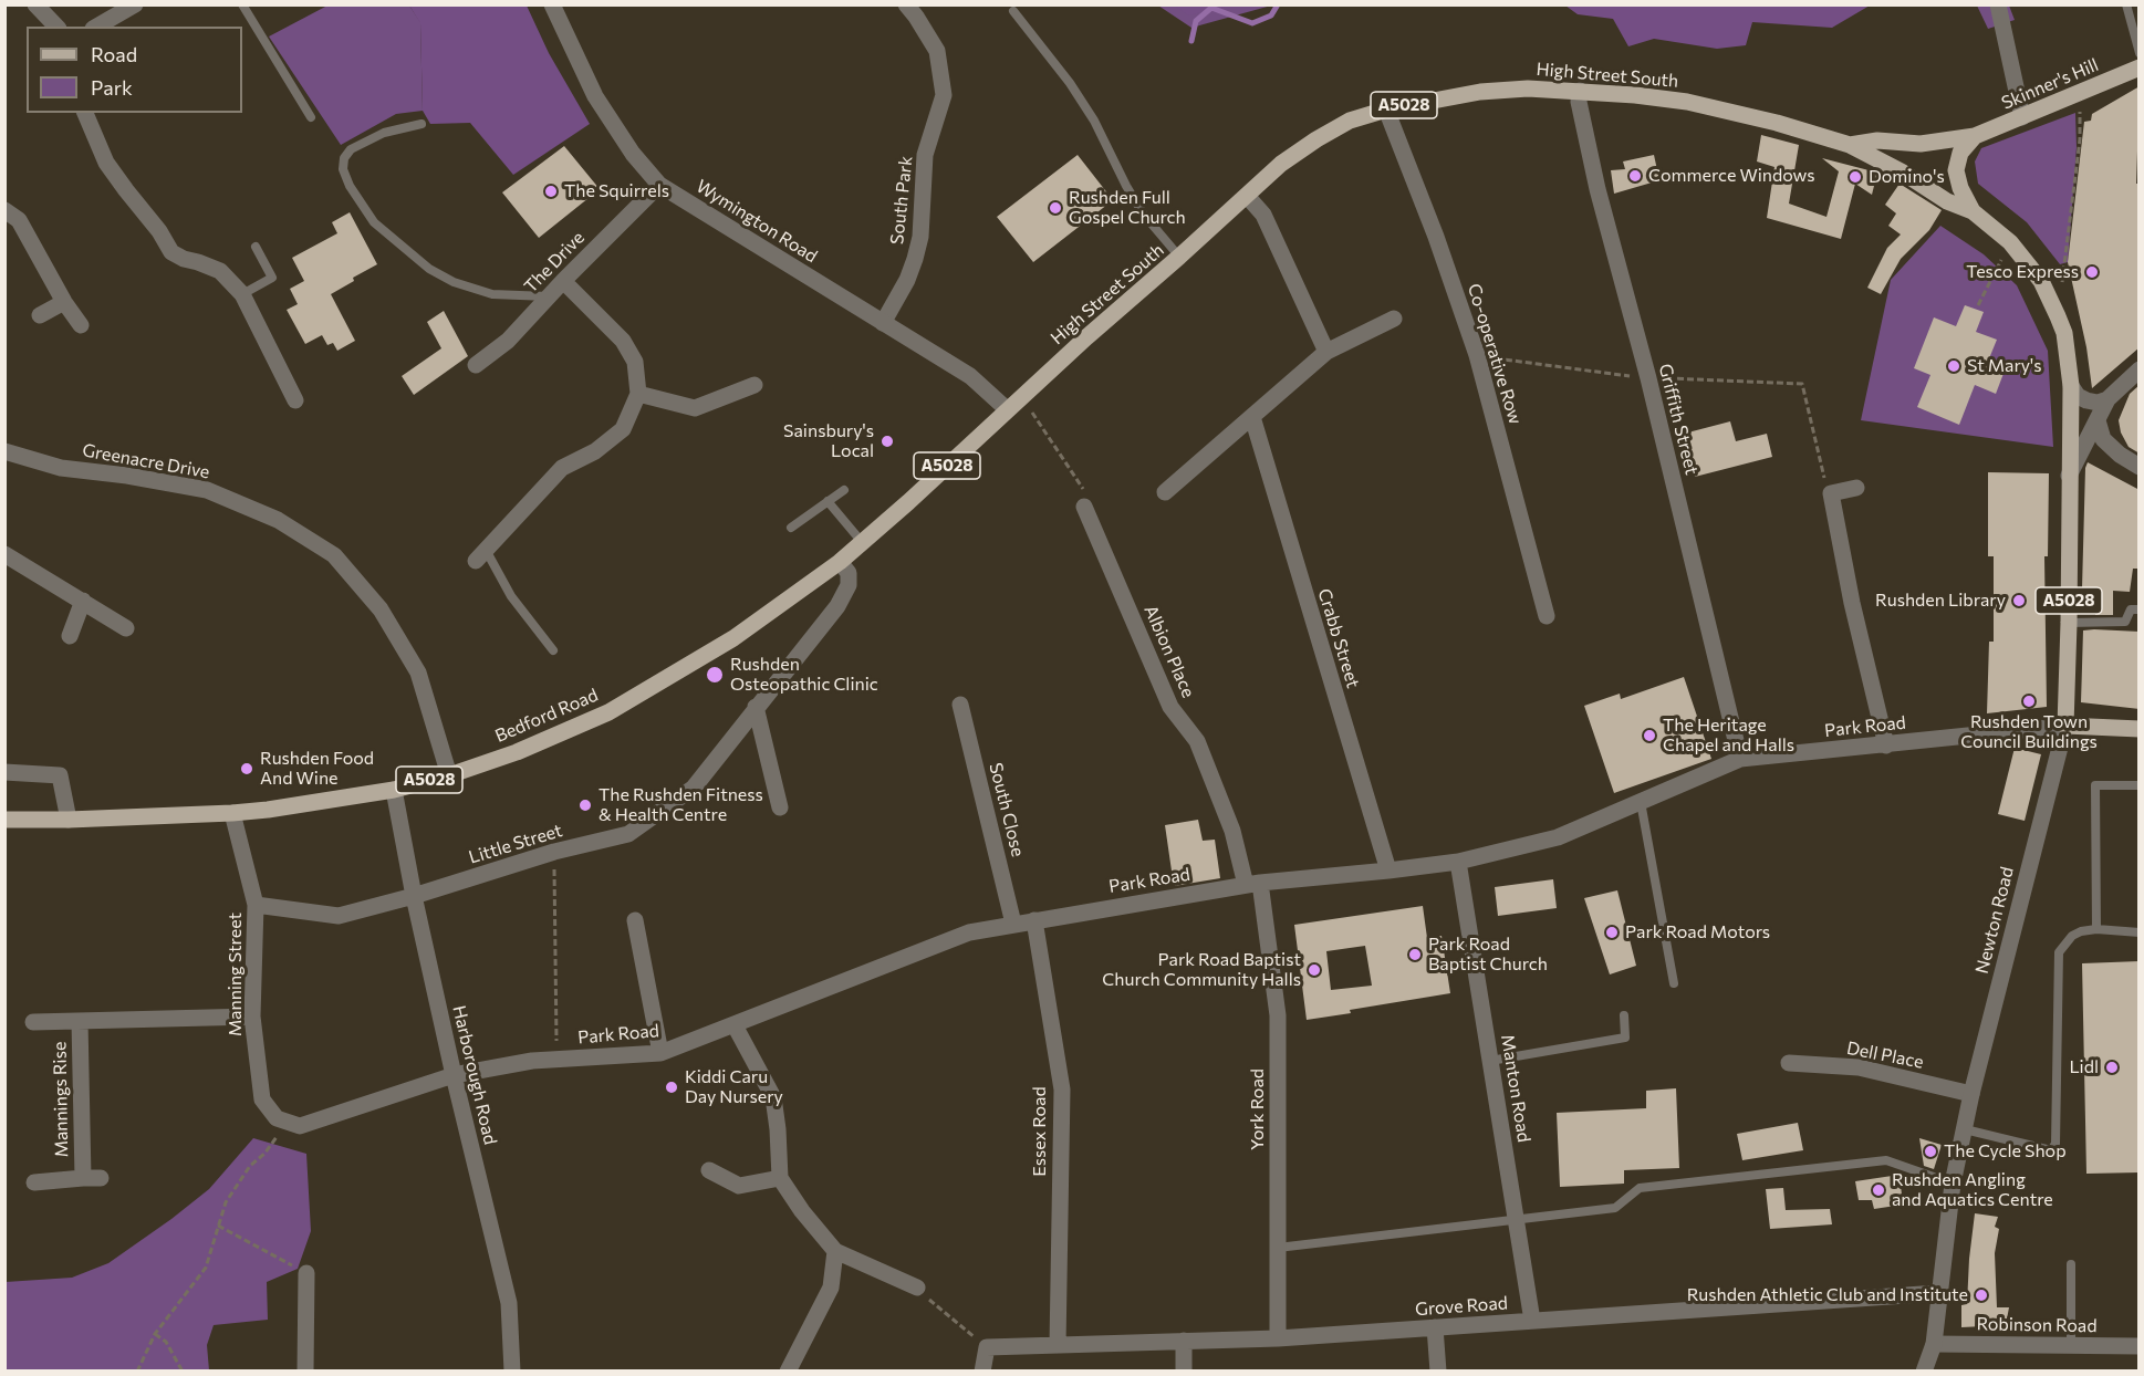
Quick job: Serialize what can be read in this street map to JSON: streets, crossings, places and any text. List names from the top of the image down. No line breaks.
{"streets":{"main road":["High Street South","Skinner's Hill","A5028","Bedford Road","Newton Road"],"street":["South Park","Wymington Road","The Drive","Co-operative Row","Griffith Street","Greenacre Drive","Crabb Street","Albion Place","Park Road","South Close","Little Street","Manning Street","Dell Place","Harborough Road","Manton Road","Mannings Rise","York Road","Essex Road","Grove Road","Robinson Road"]},"crossings":[["High Street South","Skinner's Hill"],["High Street South","A5028"],["High Street South","Wymington Road"],["High Street South","Co-operative Row"],["High Street South","Griffith Street"],["High Street South","Bedford Road"],["Skinner's Hill","A5028"],["A5028","Newton Road"],["South Park","Wymington Road"],["Wymington Road","The Drive"],["Wymington Road","Bedford Road"],["Griffith Street","Park Road"],["Greenacre Drive","Bedford Road"],["Crabb Street","Park Road"],["Albion Place","Park Road"],["Albion Place","York Road"],["Bedford Road","Little Street"],["Bedford Road","Manning Street"],["Bedford Road","Harborough Road"],["Park Road","South Close"],["Park Road","Newton Road"],["Park Road","Manning Street"],["Park Road","Harborough Road"],["Park Road","Manton Road"],["Park Road","York Road"],["Park Road","Essex Road"],["Little Street","Manning Street"],["Little Street","Harborough Road"],["Newton Road","Dell Place"],["Newton Road","Grove Road"],["Newton Road","Robinson Road"],["Manning Street","Mannings Rise"],["Manton Road","Grove Road"],["York Road","Grove Road"],["Essex Road","Grove Road"]],"places":["Commerce Windows","Domino's","The Squirrels","Rushden Full Gospel Church","Tesco Express","St Mary's","Sainsbury's Local","Rushden Library","Rushden Osteopathic Clinic","Rushden Town Council Buildings","The Heritage Chapel and Halls","Rushden Food And Wine","The Rushden Fitness & Health Centre","Park Road Motors","Park Road Baptist Church","Park Road Baptist Church Community Halls","Lidl","Kiddi Caru Day Nursery","The Cycle Shop","Rushden Angling and Aquatics Centre","Rushden Athletic Club and Institute"],"legend":["Road","Park"]}
